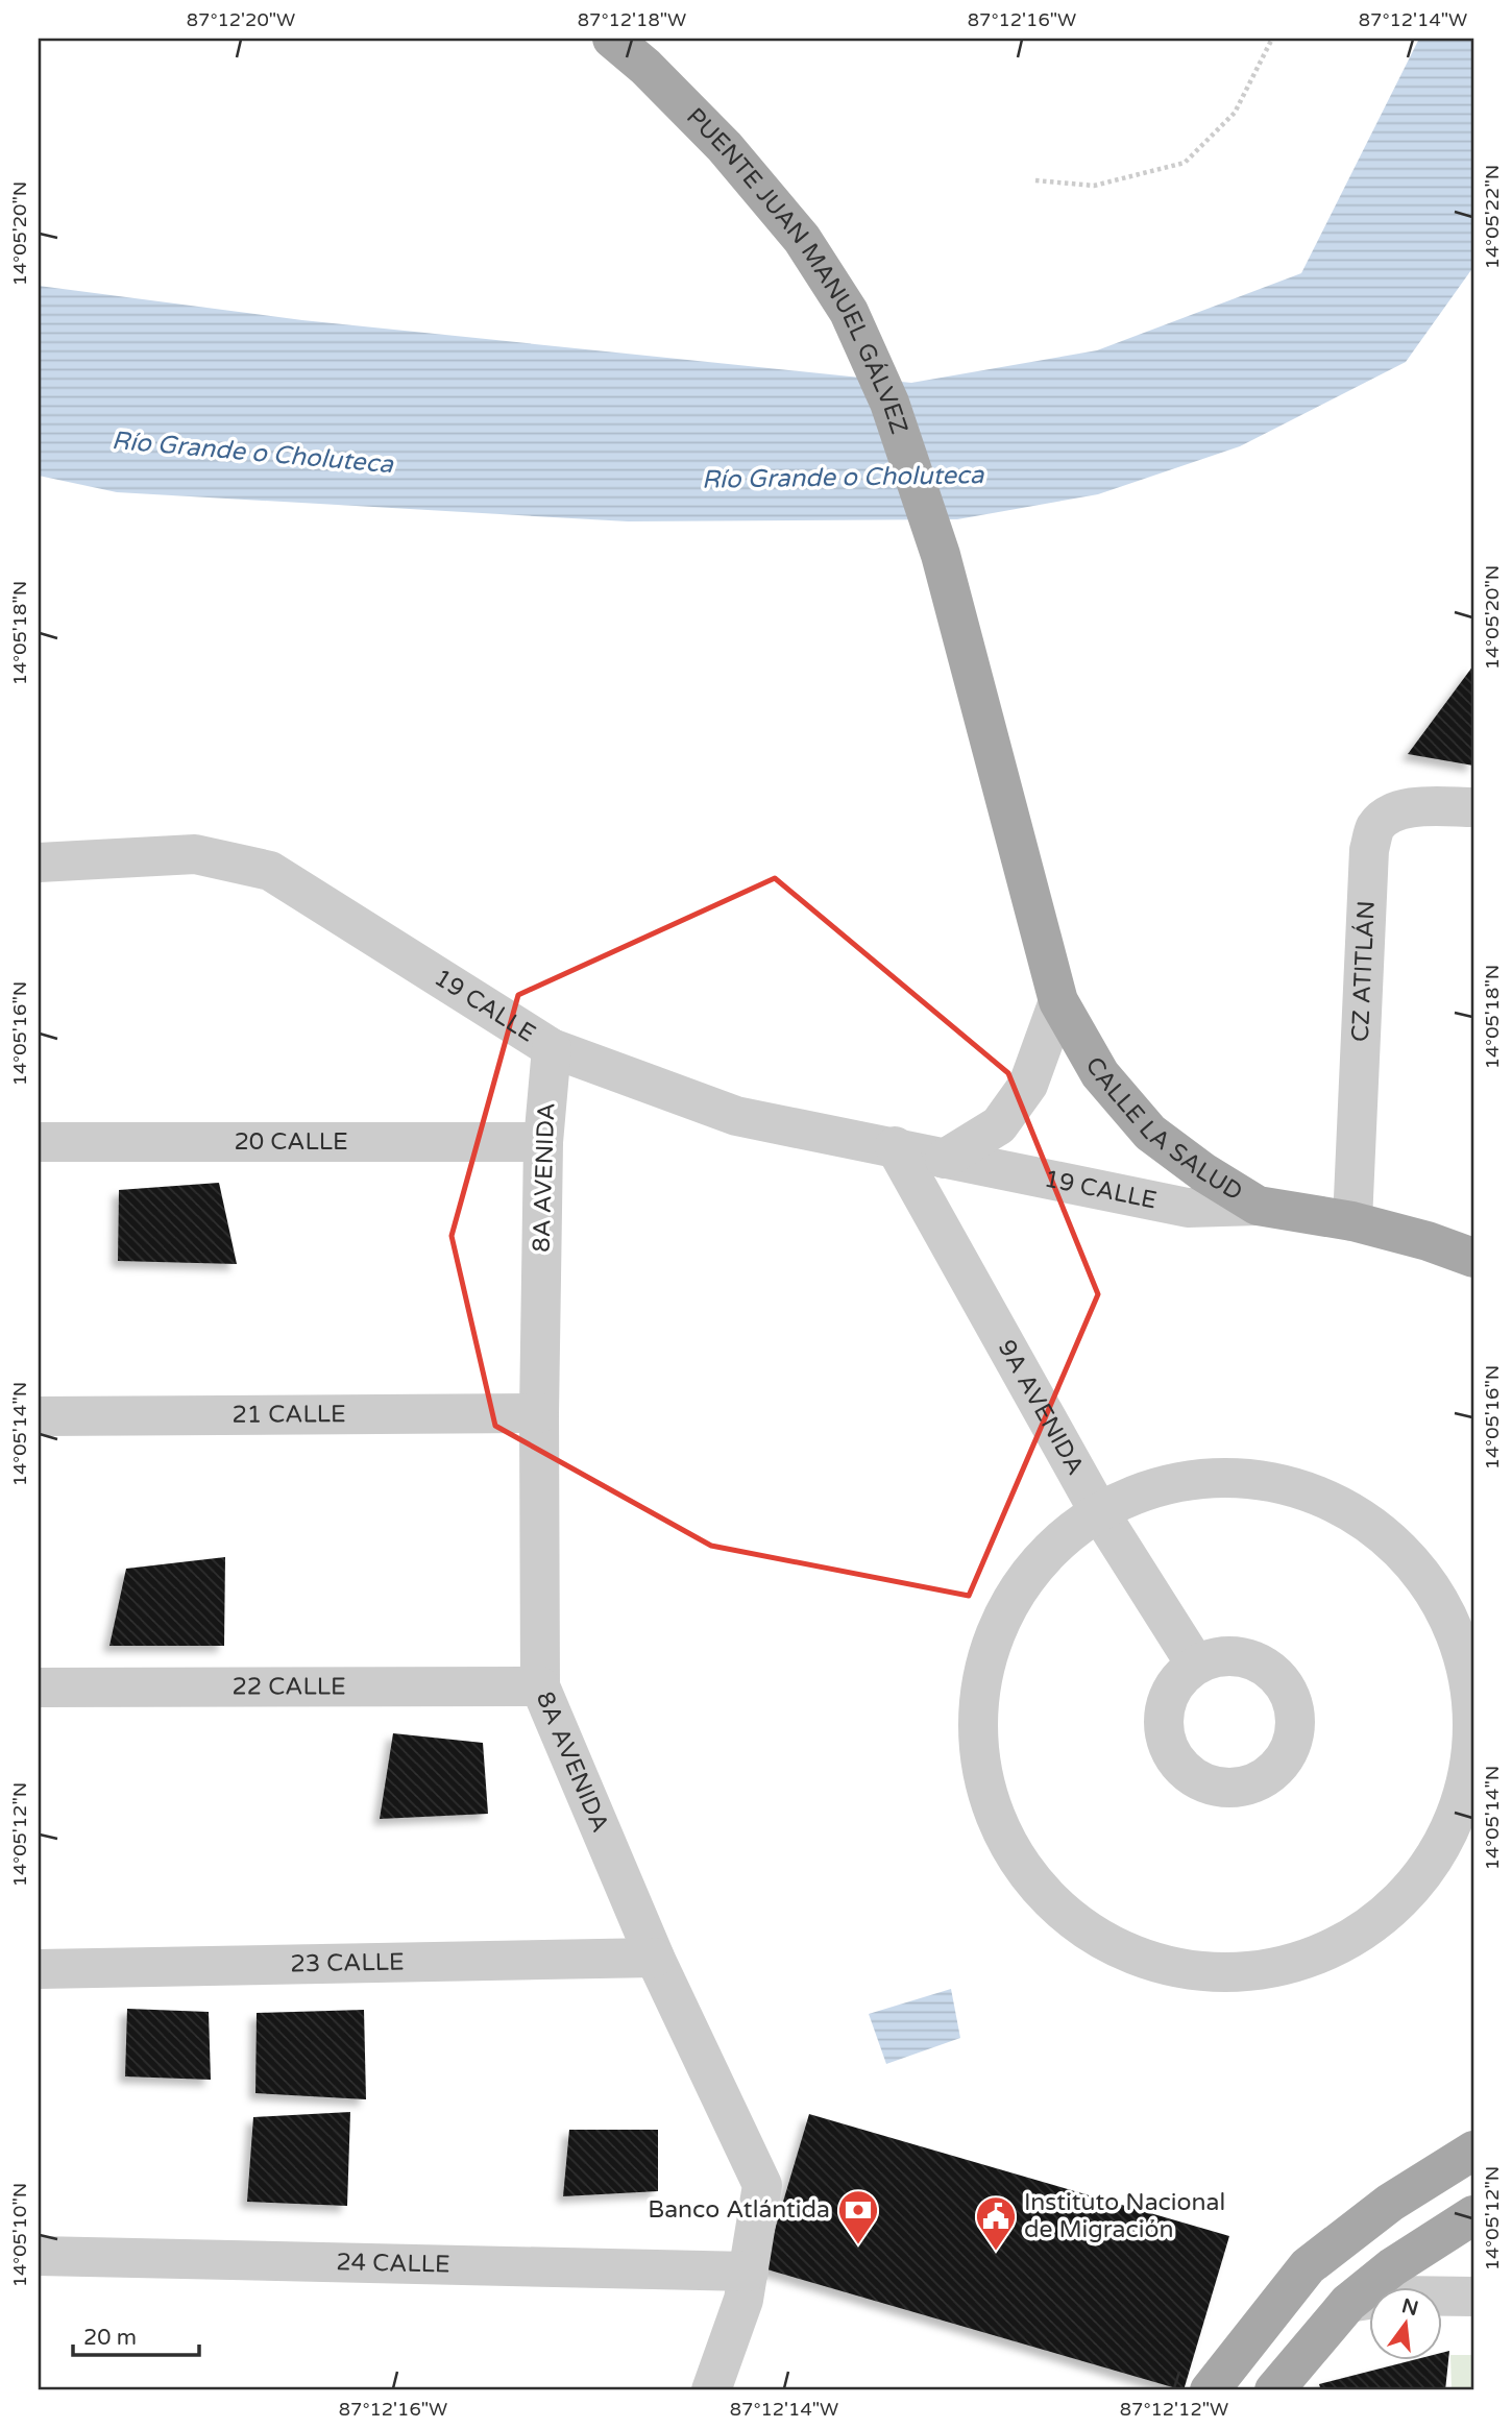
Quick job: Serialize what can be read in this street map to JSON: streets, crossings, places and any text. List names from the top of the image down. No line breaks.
{"streets":{"main road":["PUENTE JUAN MANUEL GÁLVEZ","CALLE LA SALUD"],"street":["CZ ATITLÁN","19 CALLE","20 CALLE","8A AVENIDA","9A AVENIDA","21 CALLE","22 CALLE","23 CALLE","24 CALLE"]},"crossings":[["PUENTE JUAN MANUEL GÁLVEZ","CALLE LA SALUD"],["CZ ATITLÁN","CALLE LA SALUD"],["19 CALLE","CALLE LA SALUD"],["19 CALLE","8A AVENIDA"],["19 CALLE","9A AVENIDA"],["20 CALLE","8A AVENIDA"],["8A AVENIDA","21 CALLE"],["8A AVENIDA","22 CALLE"],["8A AVENIDA","23 CALLE"],["8A AVENIDA","24 CALLE"]],"water":["Río Grande o Choluteca"],"places":{"bank":["Banco Atlántida"],"public building":["Instituto Nacional de Migración"]},"scale_bar":"20 m","north":"top","coordinates":["87°12'20\"W","87°12'18\"W","87°12'16\"W","87°12'14\"W","14°05'22\"N","14°05'20\"N","14°05'18\"N","14°05'16\"N","14°05'14\"N","14°05'12\"N","14°05'10\"N","87°12'12\"W"]}
